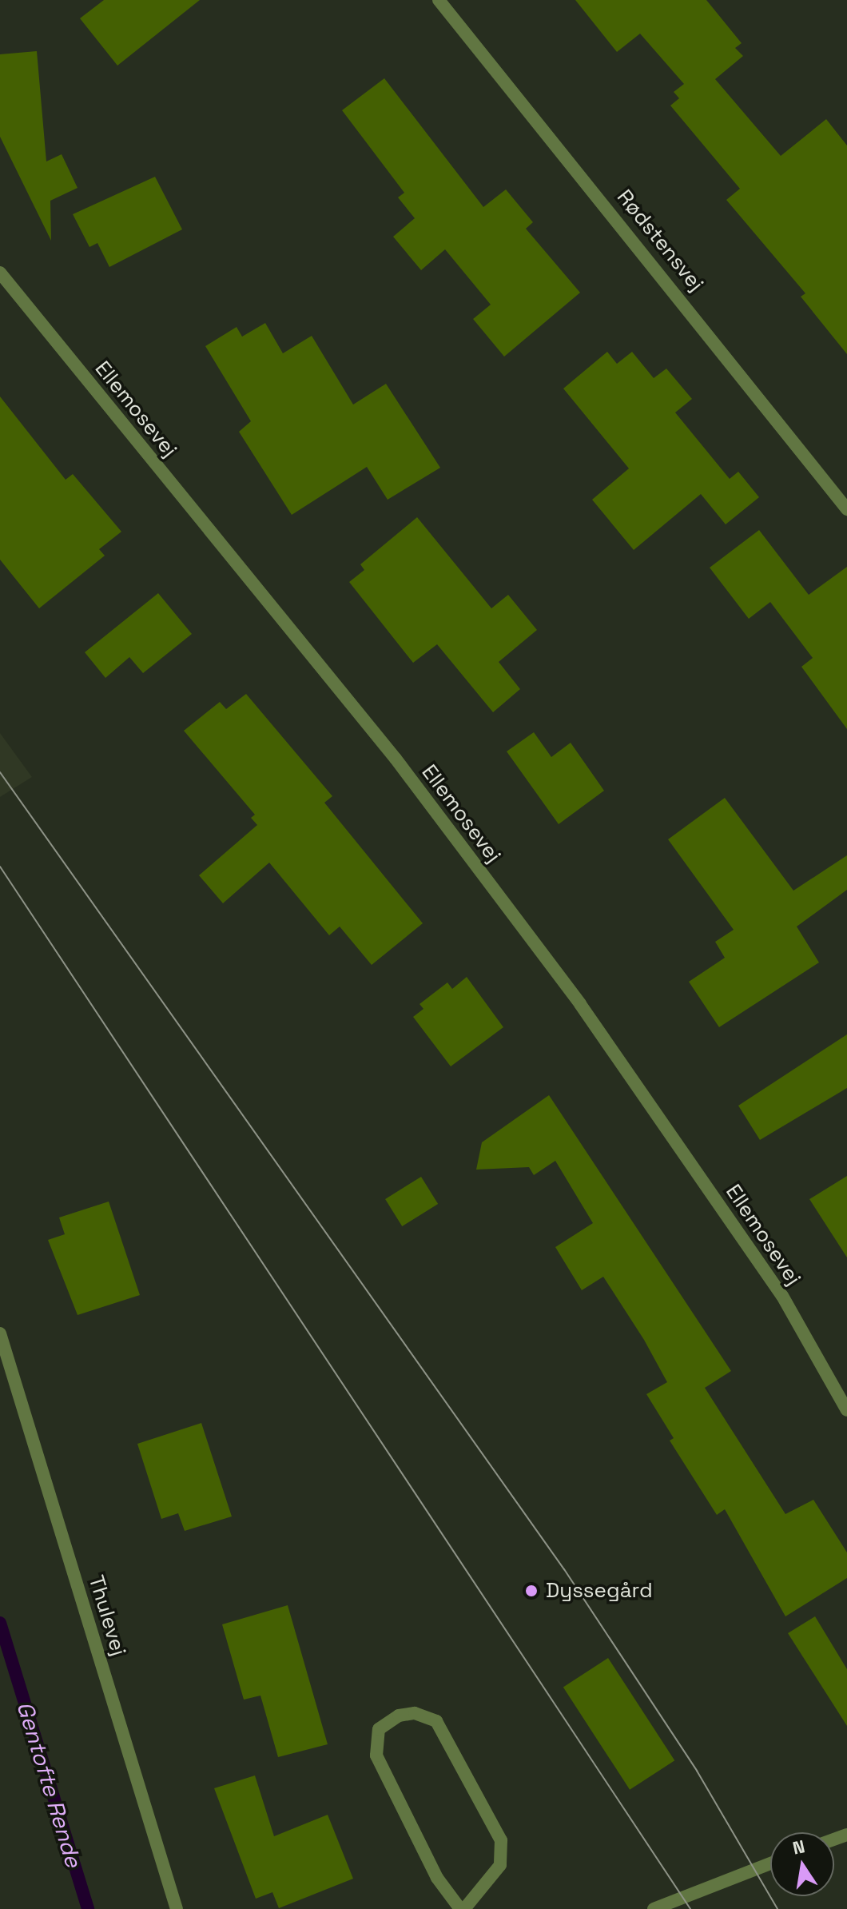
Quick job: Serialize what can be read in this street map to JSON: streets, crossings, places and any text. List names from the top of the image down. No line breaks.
{"streets":{"street":["Rødstensvej","Ellemosevej","Thulevej"]},"water":["Gentofte Rende"],"places":["Dyssegård"],"north":"top"}
